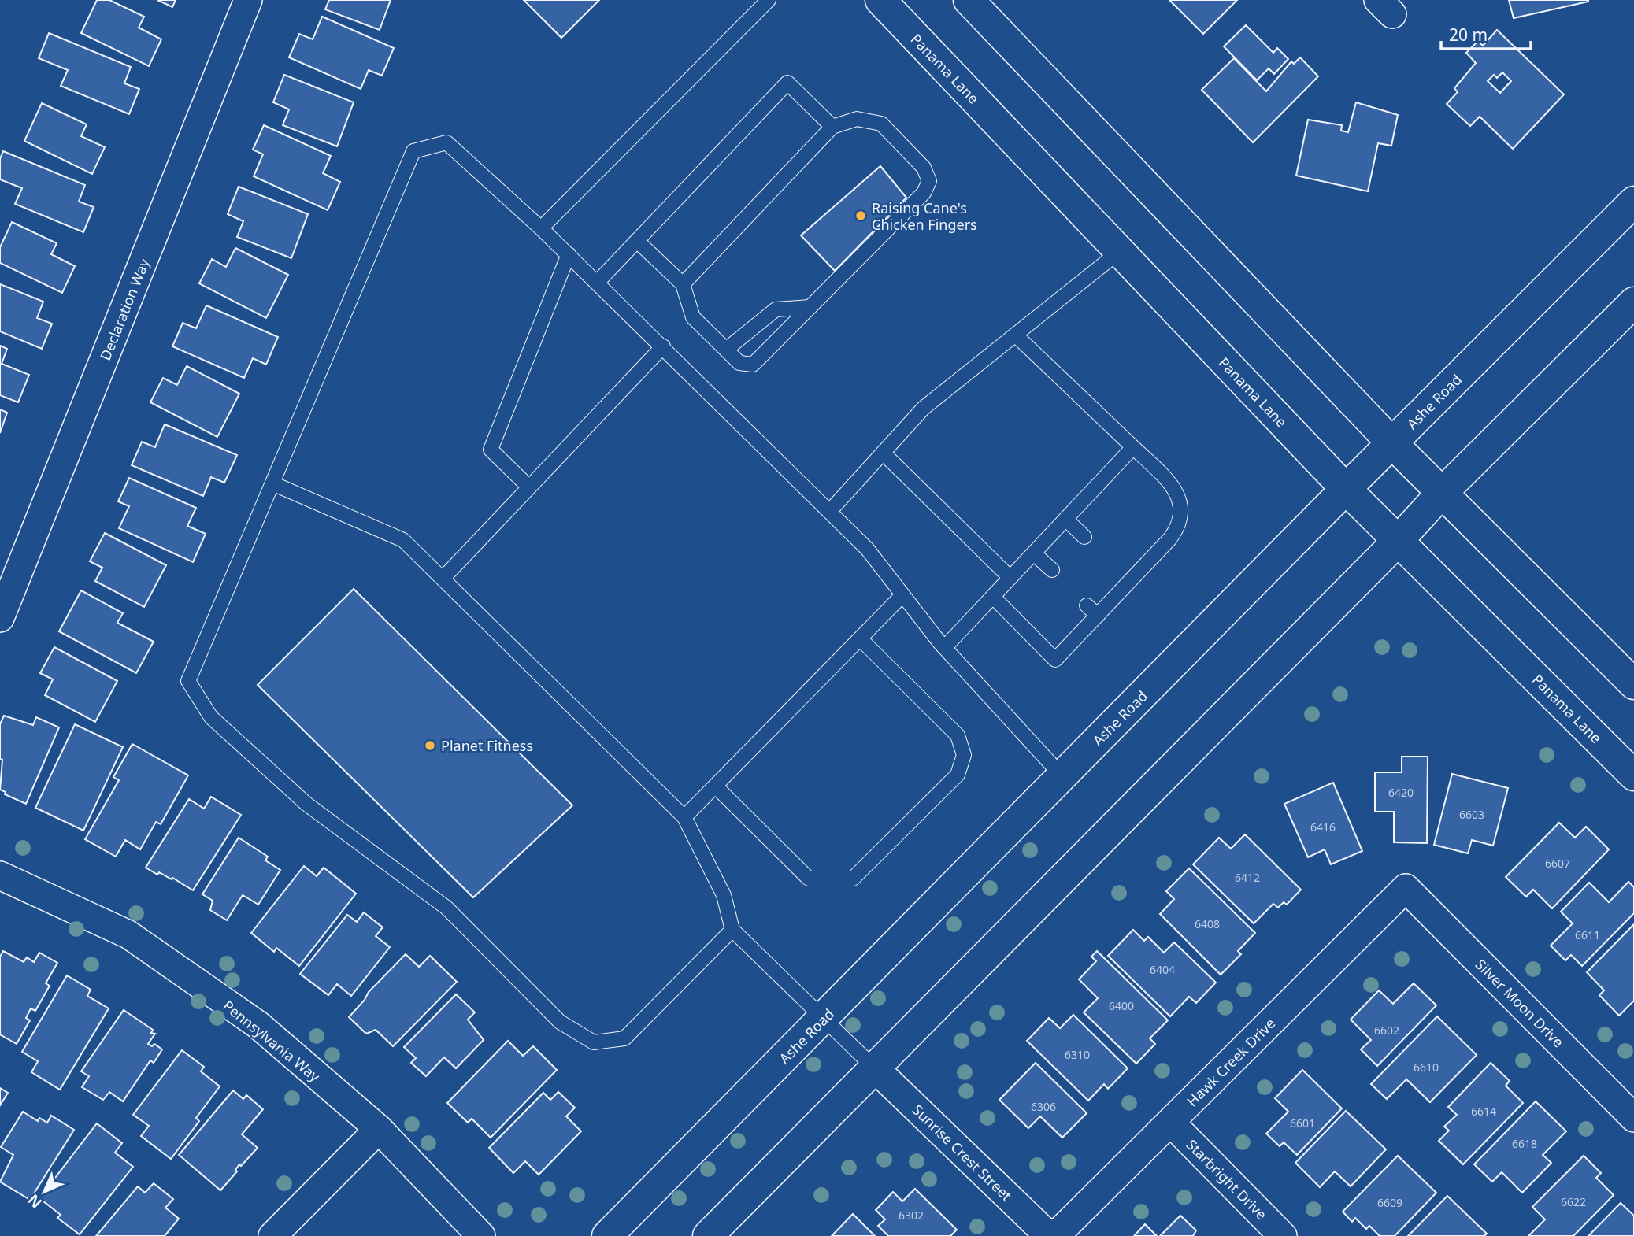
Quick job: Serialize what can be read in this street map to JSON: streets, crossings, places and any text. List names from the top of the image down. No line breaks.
{"streets":{"main road":["Panama Lane","Ashe Road"],"street":["Declaration Way","Silver Moon Drive","Pennsylvania Way","Hawk Creek Drive","Sunrise Crest Street","Starbright Drive"]},"crossings":[["Panama Lane","Ashe Road"],["Silver Moon Drive","Hawk Creek Drive"],["Hawk Creek Drive","Starbright Drive"]],"places":["Raising Cane's Chicken Fingers","Planet Fitness"],"house_numbers":["6420","6603","6416","6607","6412","6408","6611","6404","6400","6602","6310","6610","6306","6614","6601","6618","6622","6609","6302"],"scale_bar":"20 m","north":"bottom left"}
